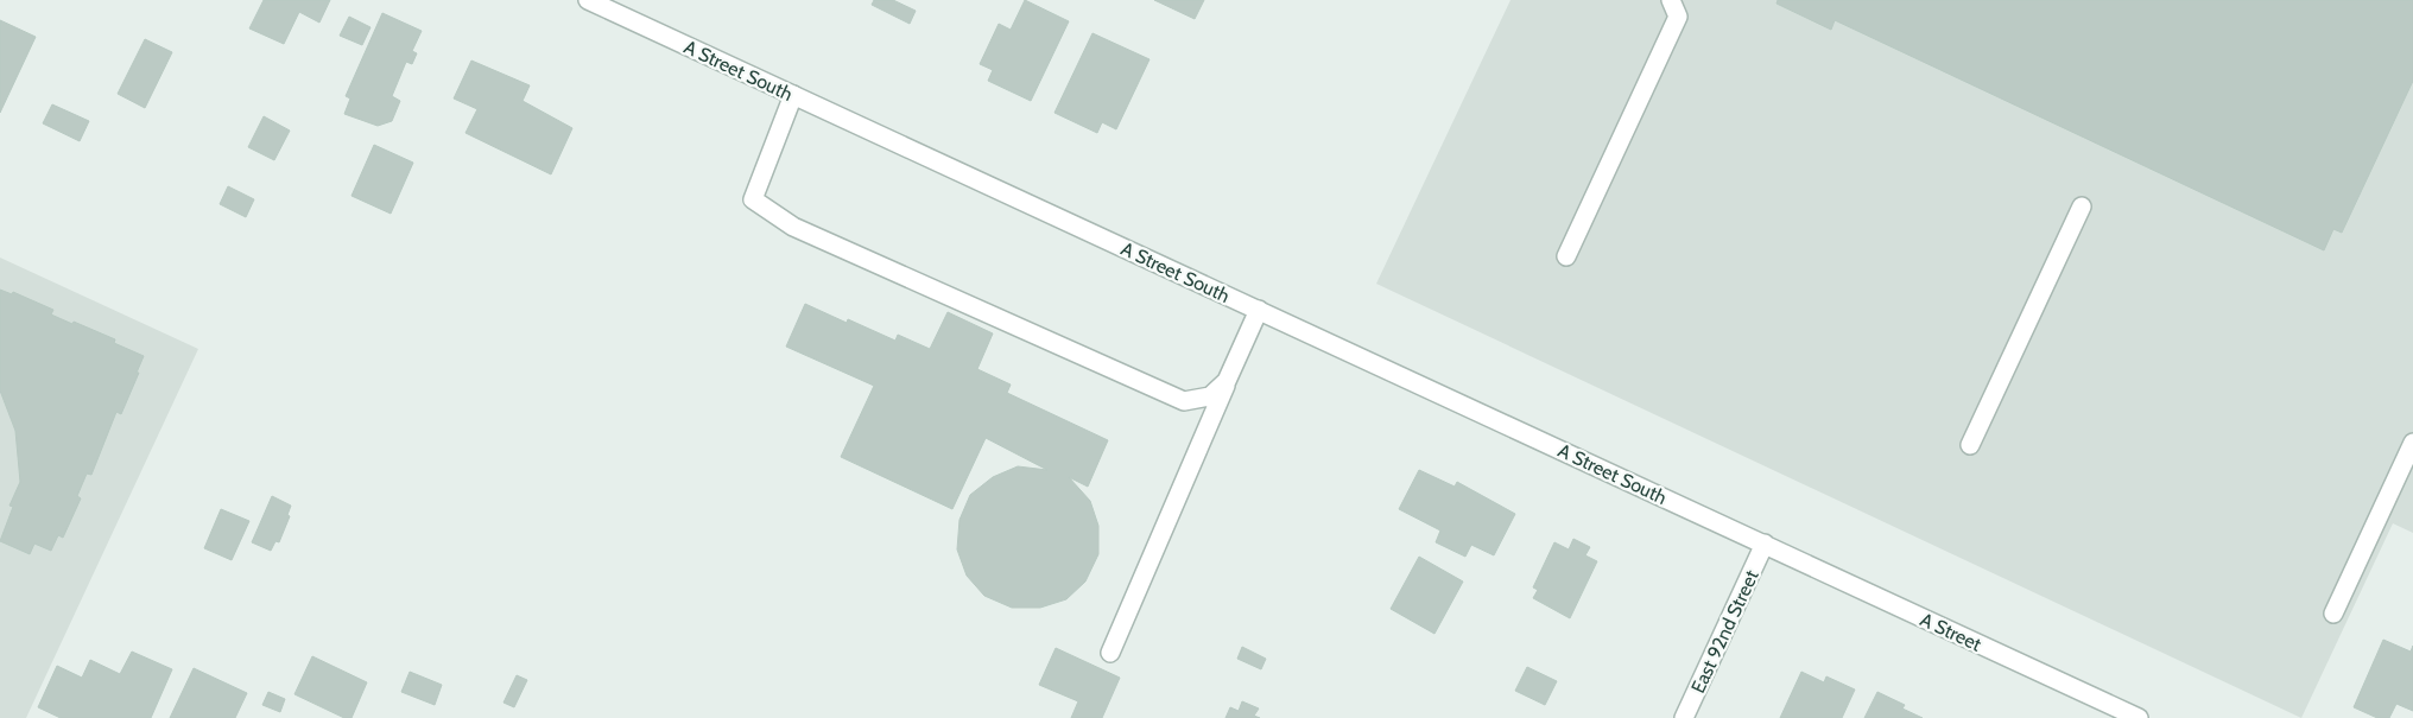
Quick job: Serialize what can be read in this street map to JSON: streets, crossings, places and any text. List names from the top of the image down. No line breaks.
{"streets":{"street":["A Street South","East 92nd Street","A Street"]},"crossings":[["A Street South","East 92nd Street"],["A Street South","A Street"],["East 92nd Street","A Street"]]}
